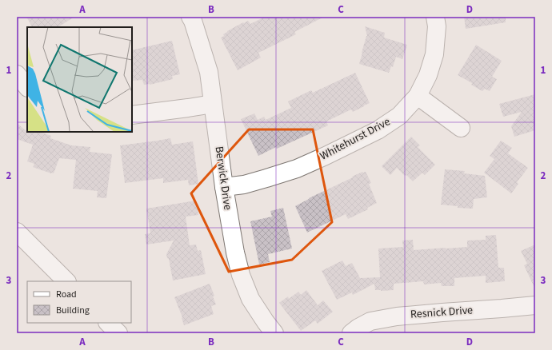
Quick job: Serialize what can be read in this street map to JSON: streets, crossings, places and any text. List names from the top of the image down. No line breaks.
{"streets":{"street":["Whitehurst Drive","Berwick Drive","Resnick Drive"]},"crossings":[["Whitehurst Drive","Berwick Drive"]],"legend":["Road","Building"],"grid":{"columns":["A","B","C","D"],"rows":["1","2","3"]}}
